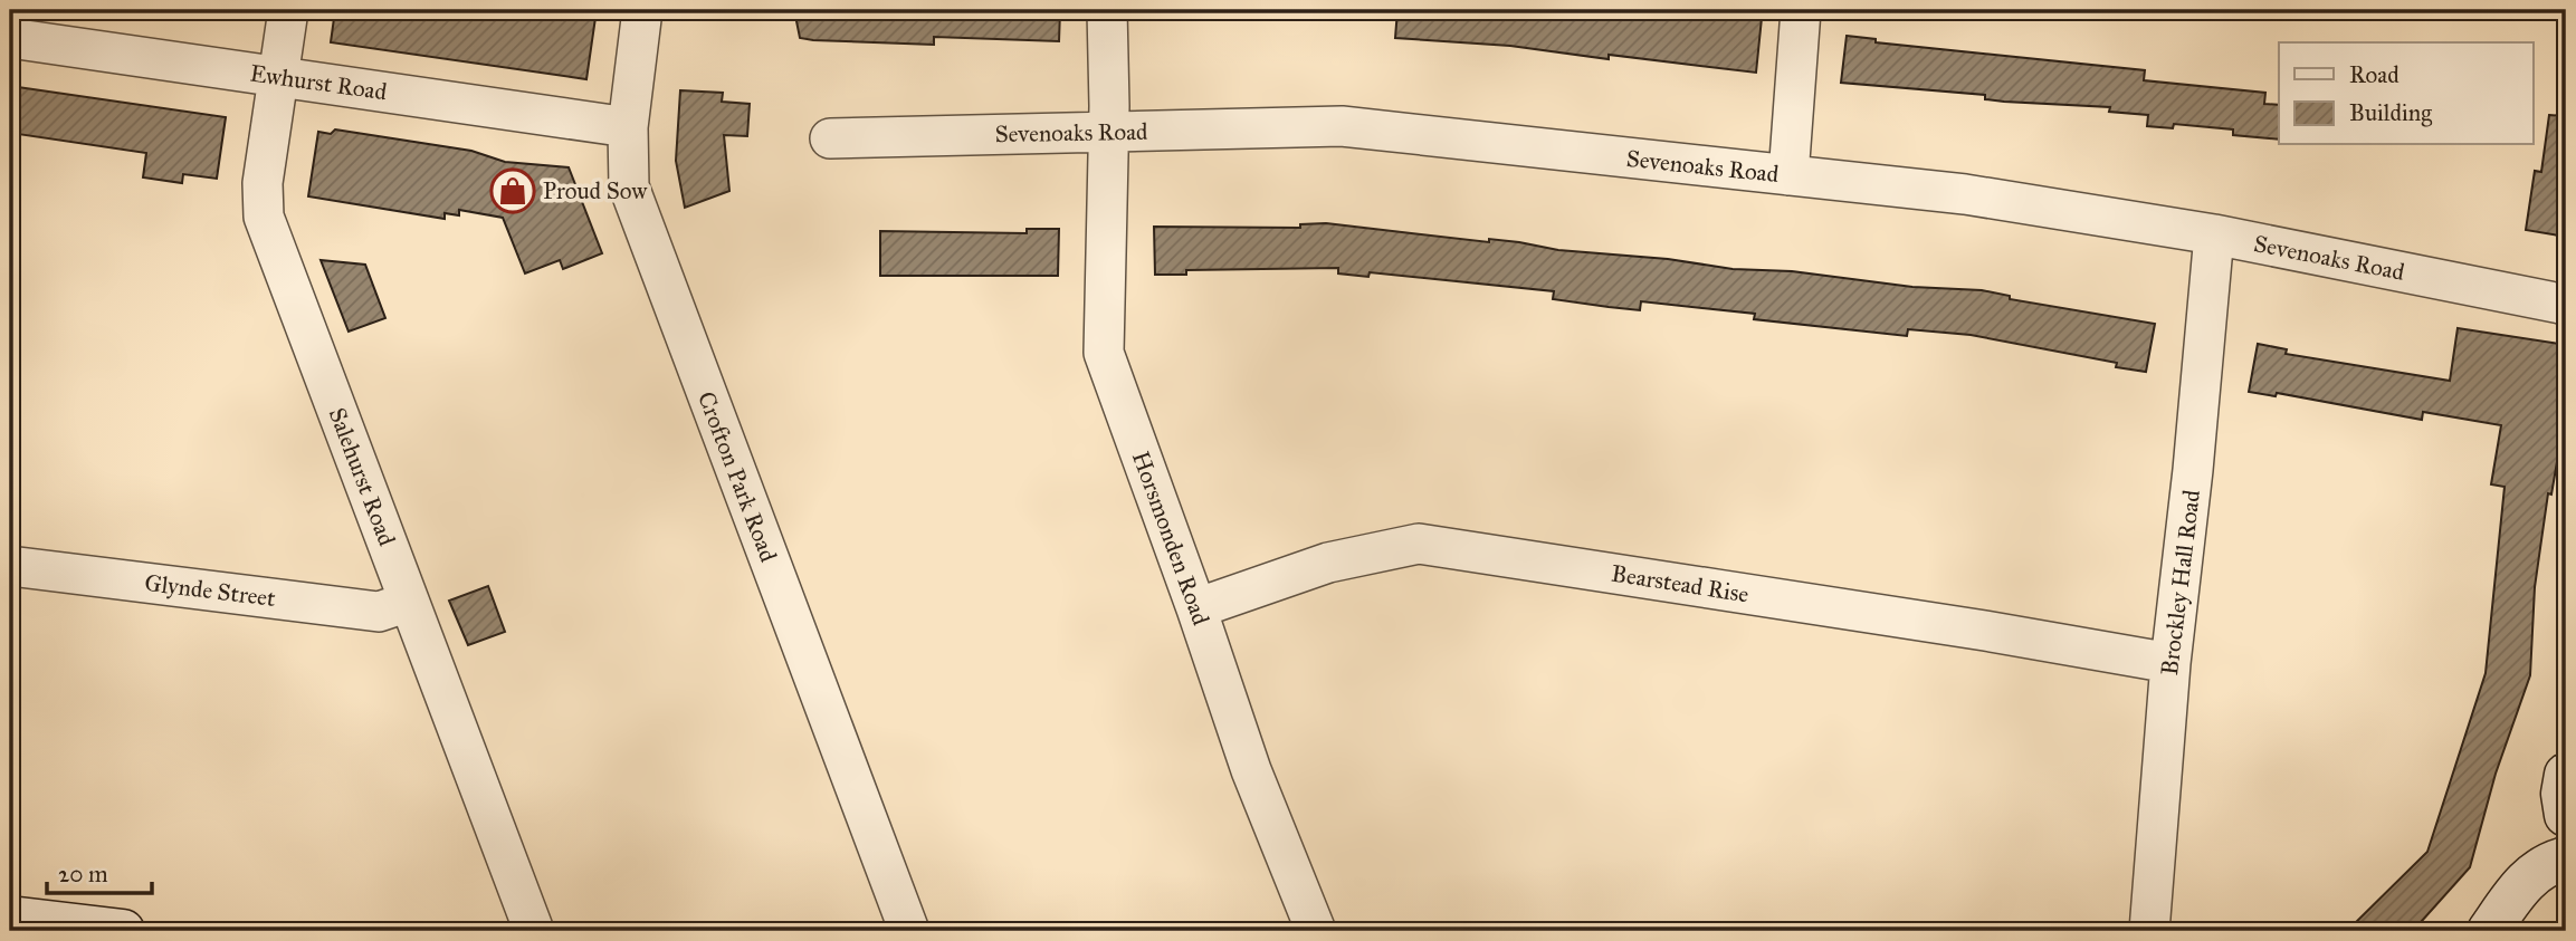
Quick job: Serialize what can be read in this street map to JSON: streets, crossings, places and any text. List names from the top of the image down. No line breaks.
{"streets":{"street":["Ewhurst Road","Sevenoaks Road","Salehurst Road","Crofton Park Road","Horsmonden Road","Brockley Hall Road","Bearstead Rise","Glynde Street"]},"crossings":[["Ewhurst Road","Salehurst Road"],["Ewhurst Road","Crofton Park Road"],["Sevenoaks Road","Horsmonden Road"],["Sevenoaks Road","Brockley Hall Road"],["Salehurst Road","Glynde Street"],["Horsmonden Road","Bearstead Rise"],["Brockley Hall Road","Bearstead Rise"]],"places":{"shop":["Proud Sow"]},"legend":["Road","Building"],"scale_bar":"20 m"}
